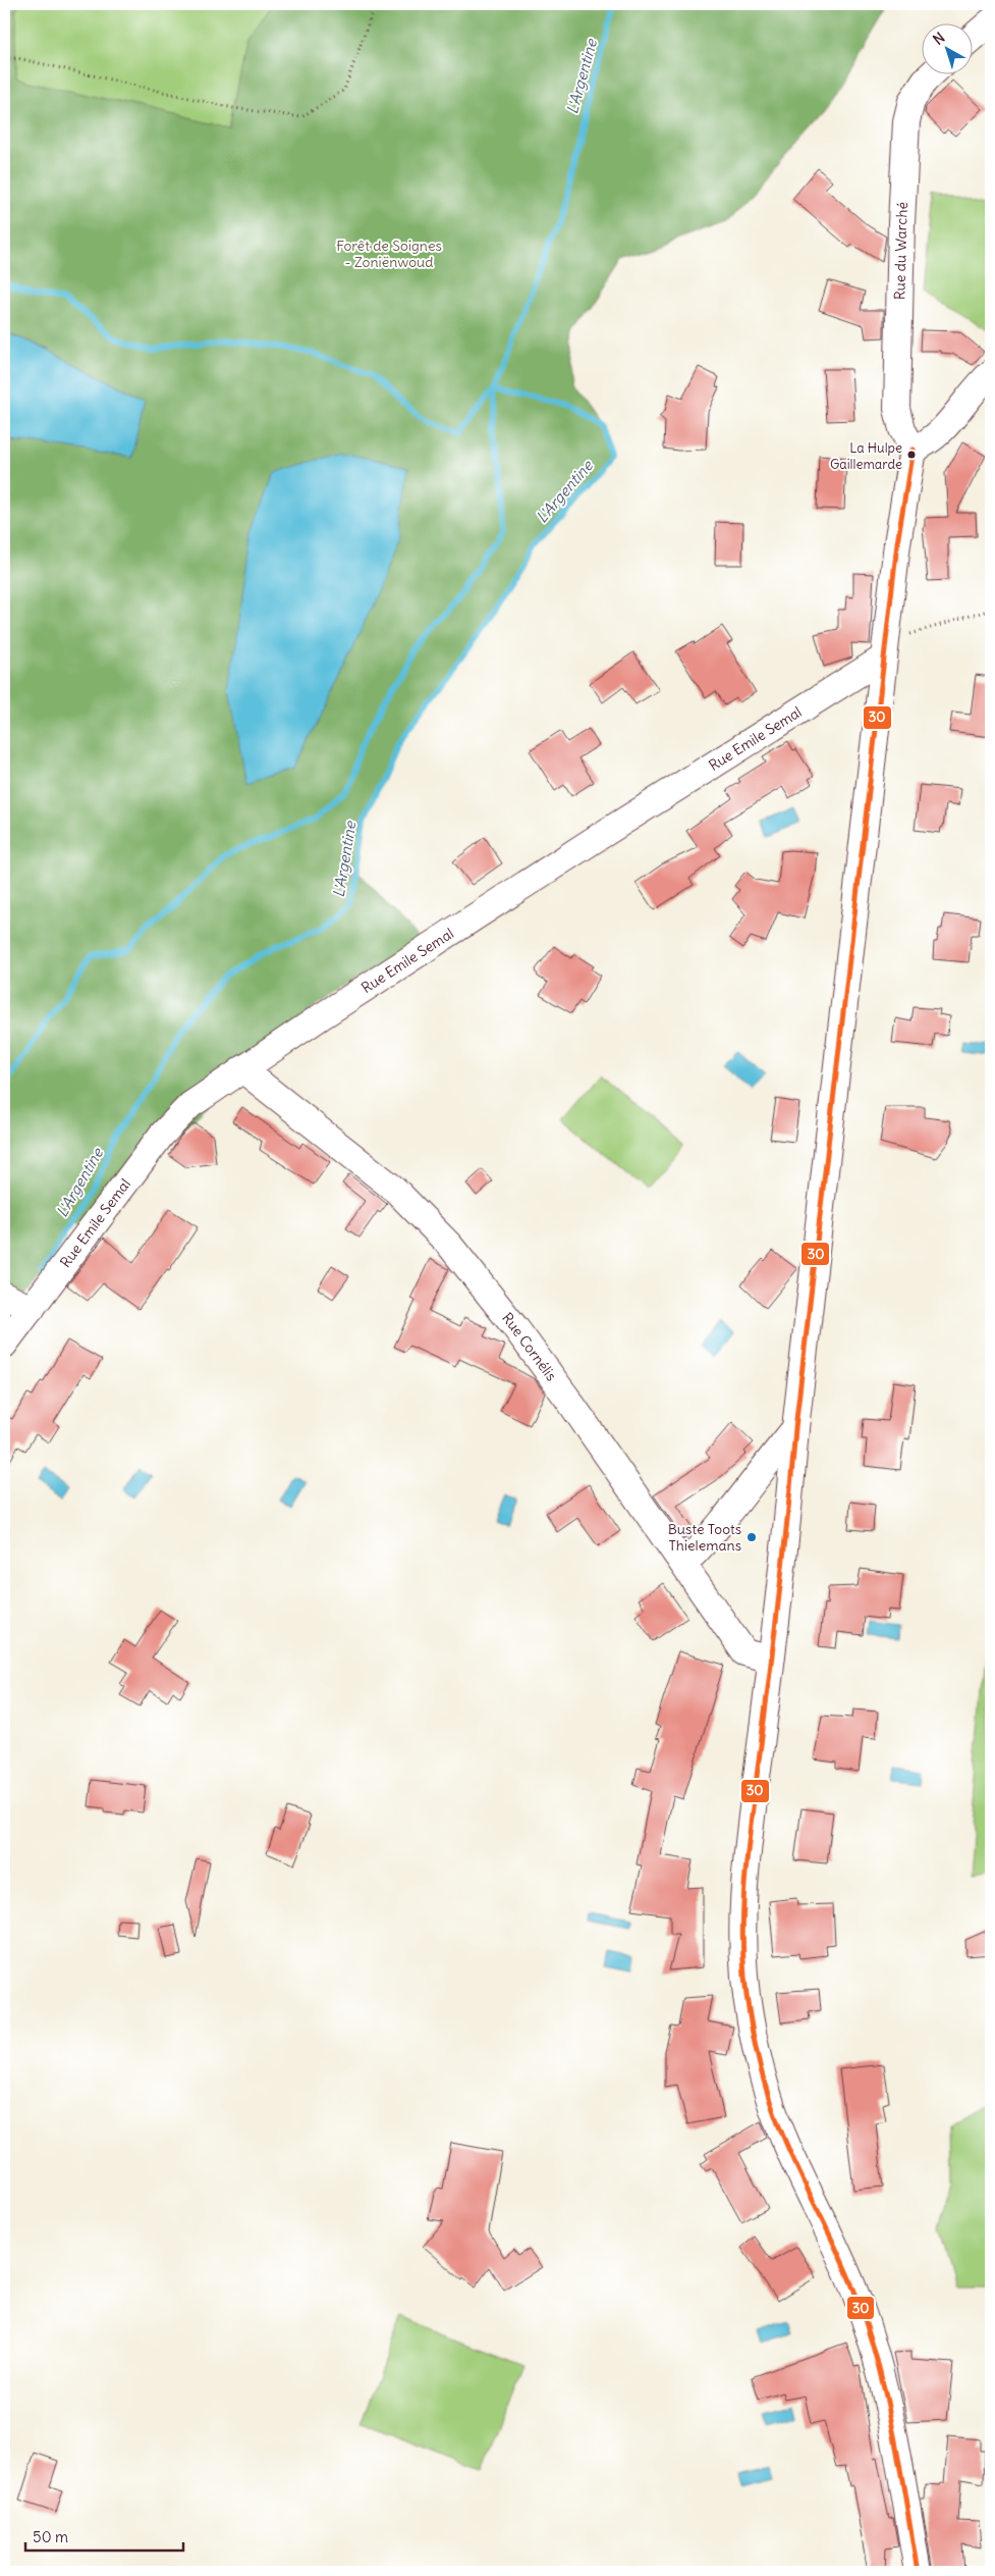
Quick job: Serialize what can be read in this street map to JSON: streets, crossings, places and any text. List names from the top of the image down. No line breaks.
{"streets":{"street":["Rue du Warché","Rue Emile Semal","Rue Cornélis"]},"crossings":[["Rue Emile Semal","Rue Cornélis"]],"water":["L'Argentine"],"parks":["Forêt de Soignes - Zoniënwoud"],"places":["La Hulpe Gaillemarde","Buste Toots Thielemans"],"lines":["transit line 30"],"scale_bar":"50 m","north":"top left"}
